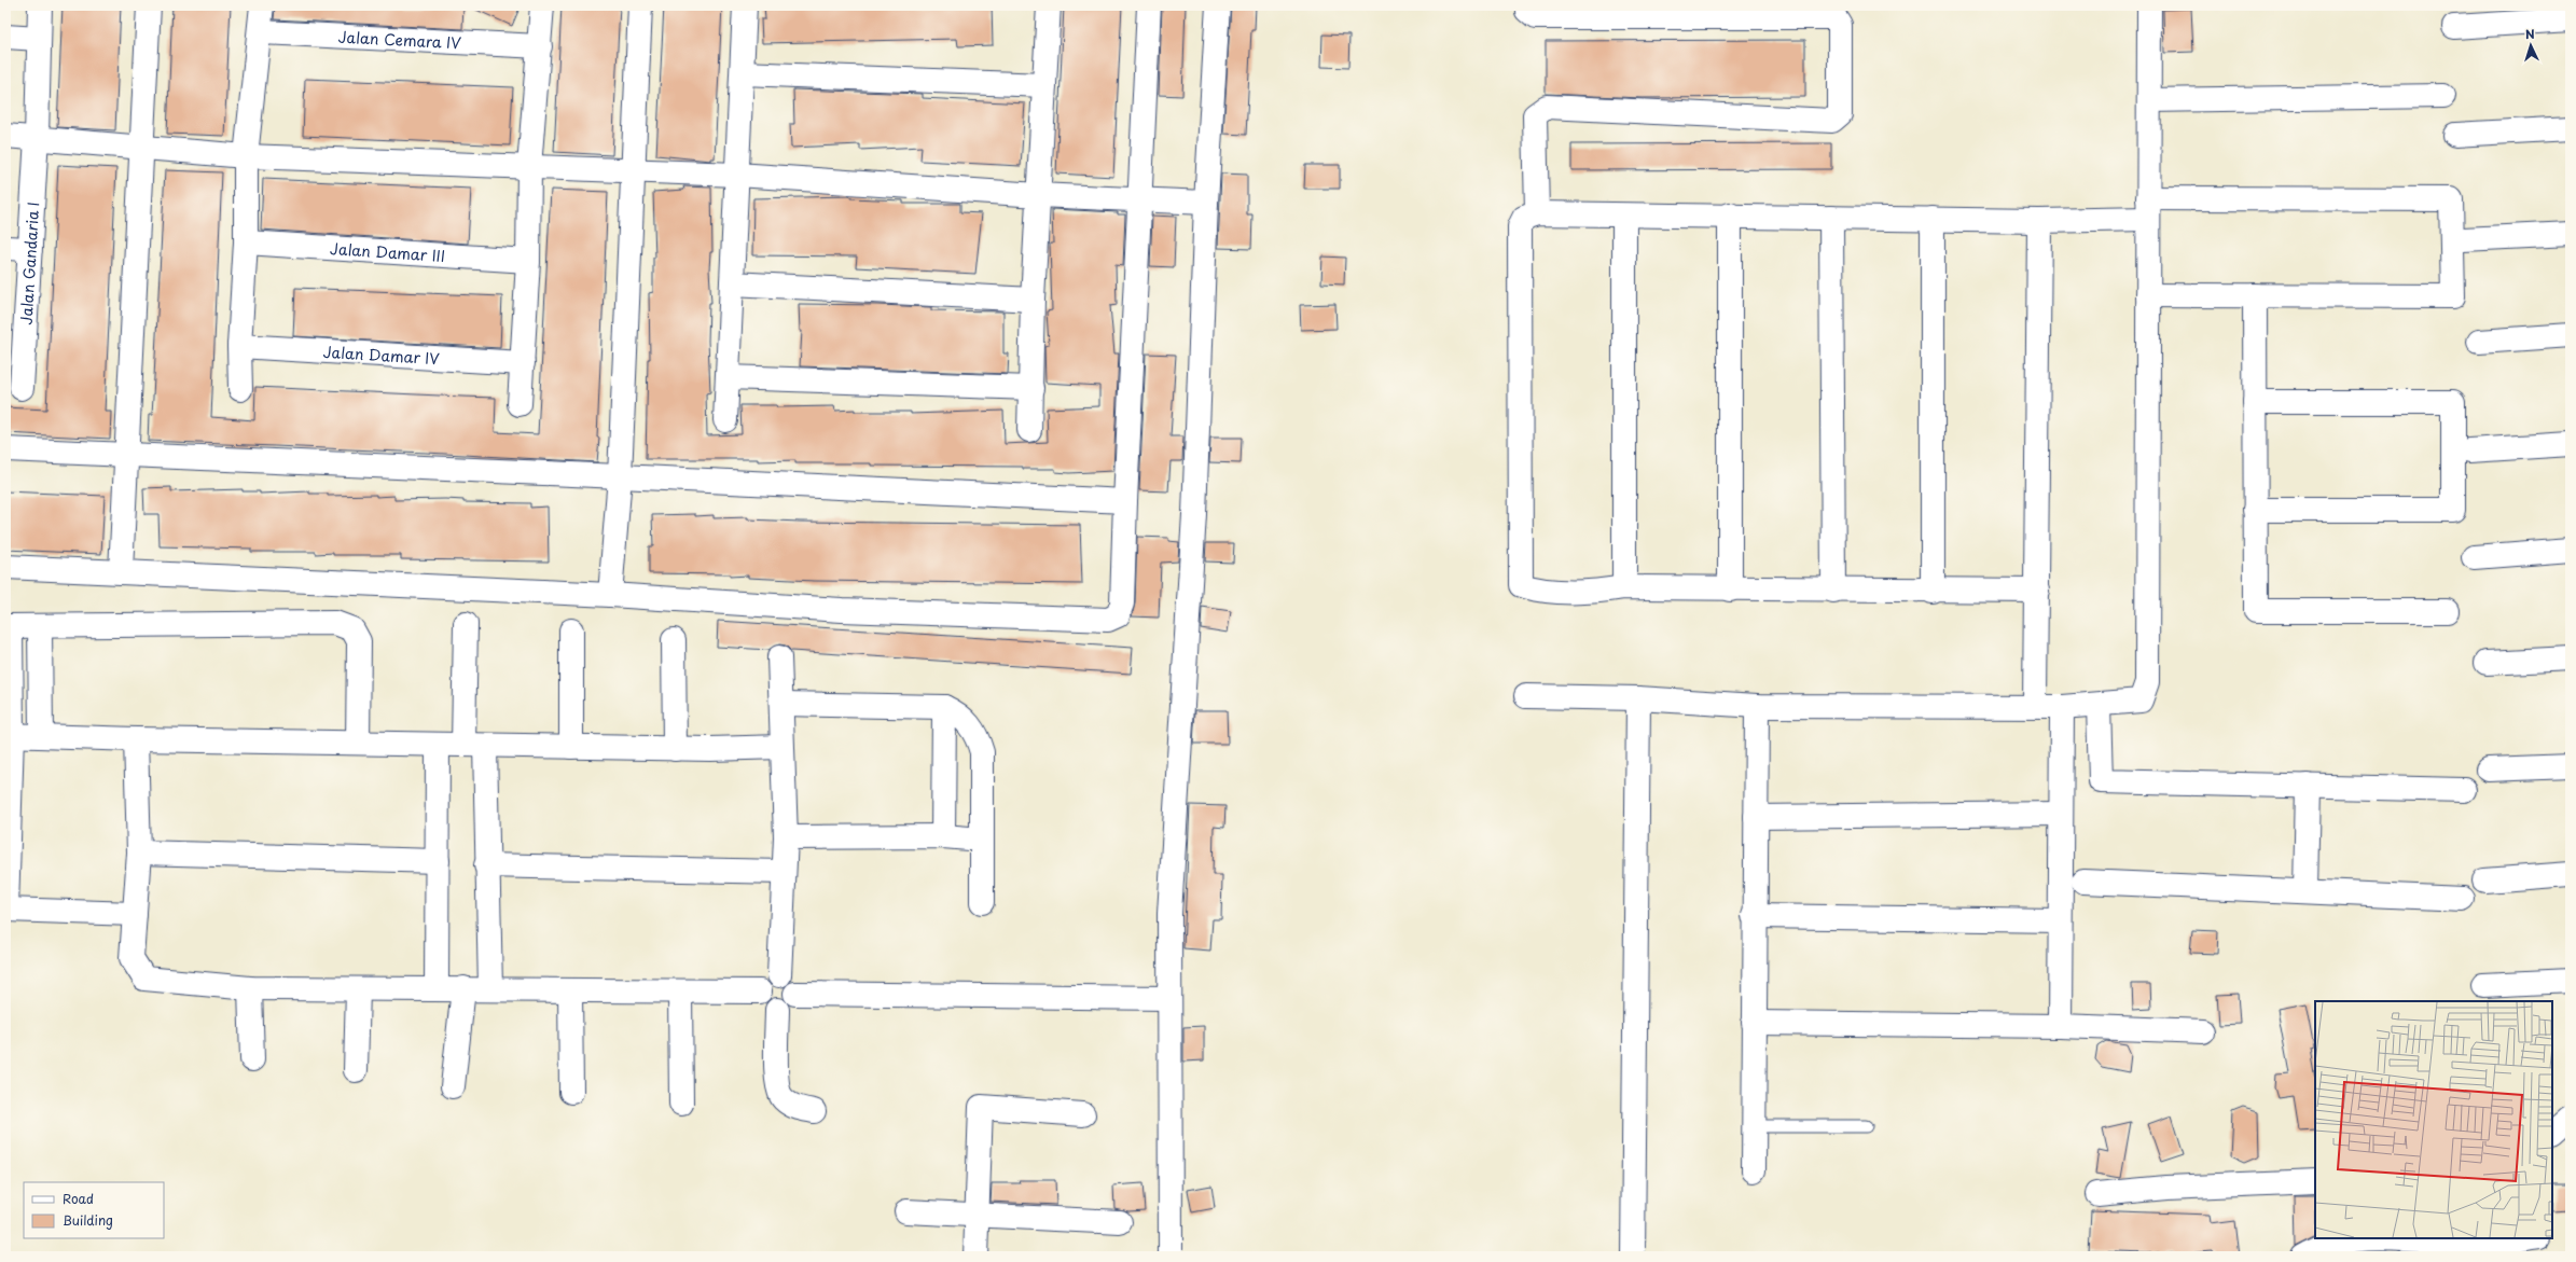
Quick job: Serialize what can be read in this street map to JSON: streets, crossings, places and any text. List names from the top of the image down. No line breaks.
{"streets":{"street":["Jalan Cemara IV","Jalan Damar III","Jalan Gandaria I","Jalan Damar IV"]},"legend":["Road","Building"],"north":"top"}
